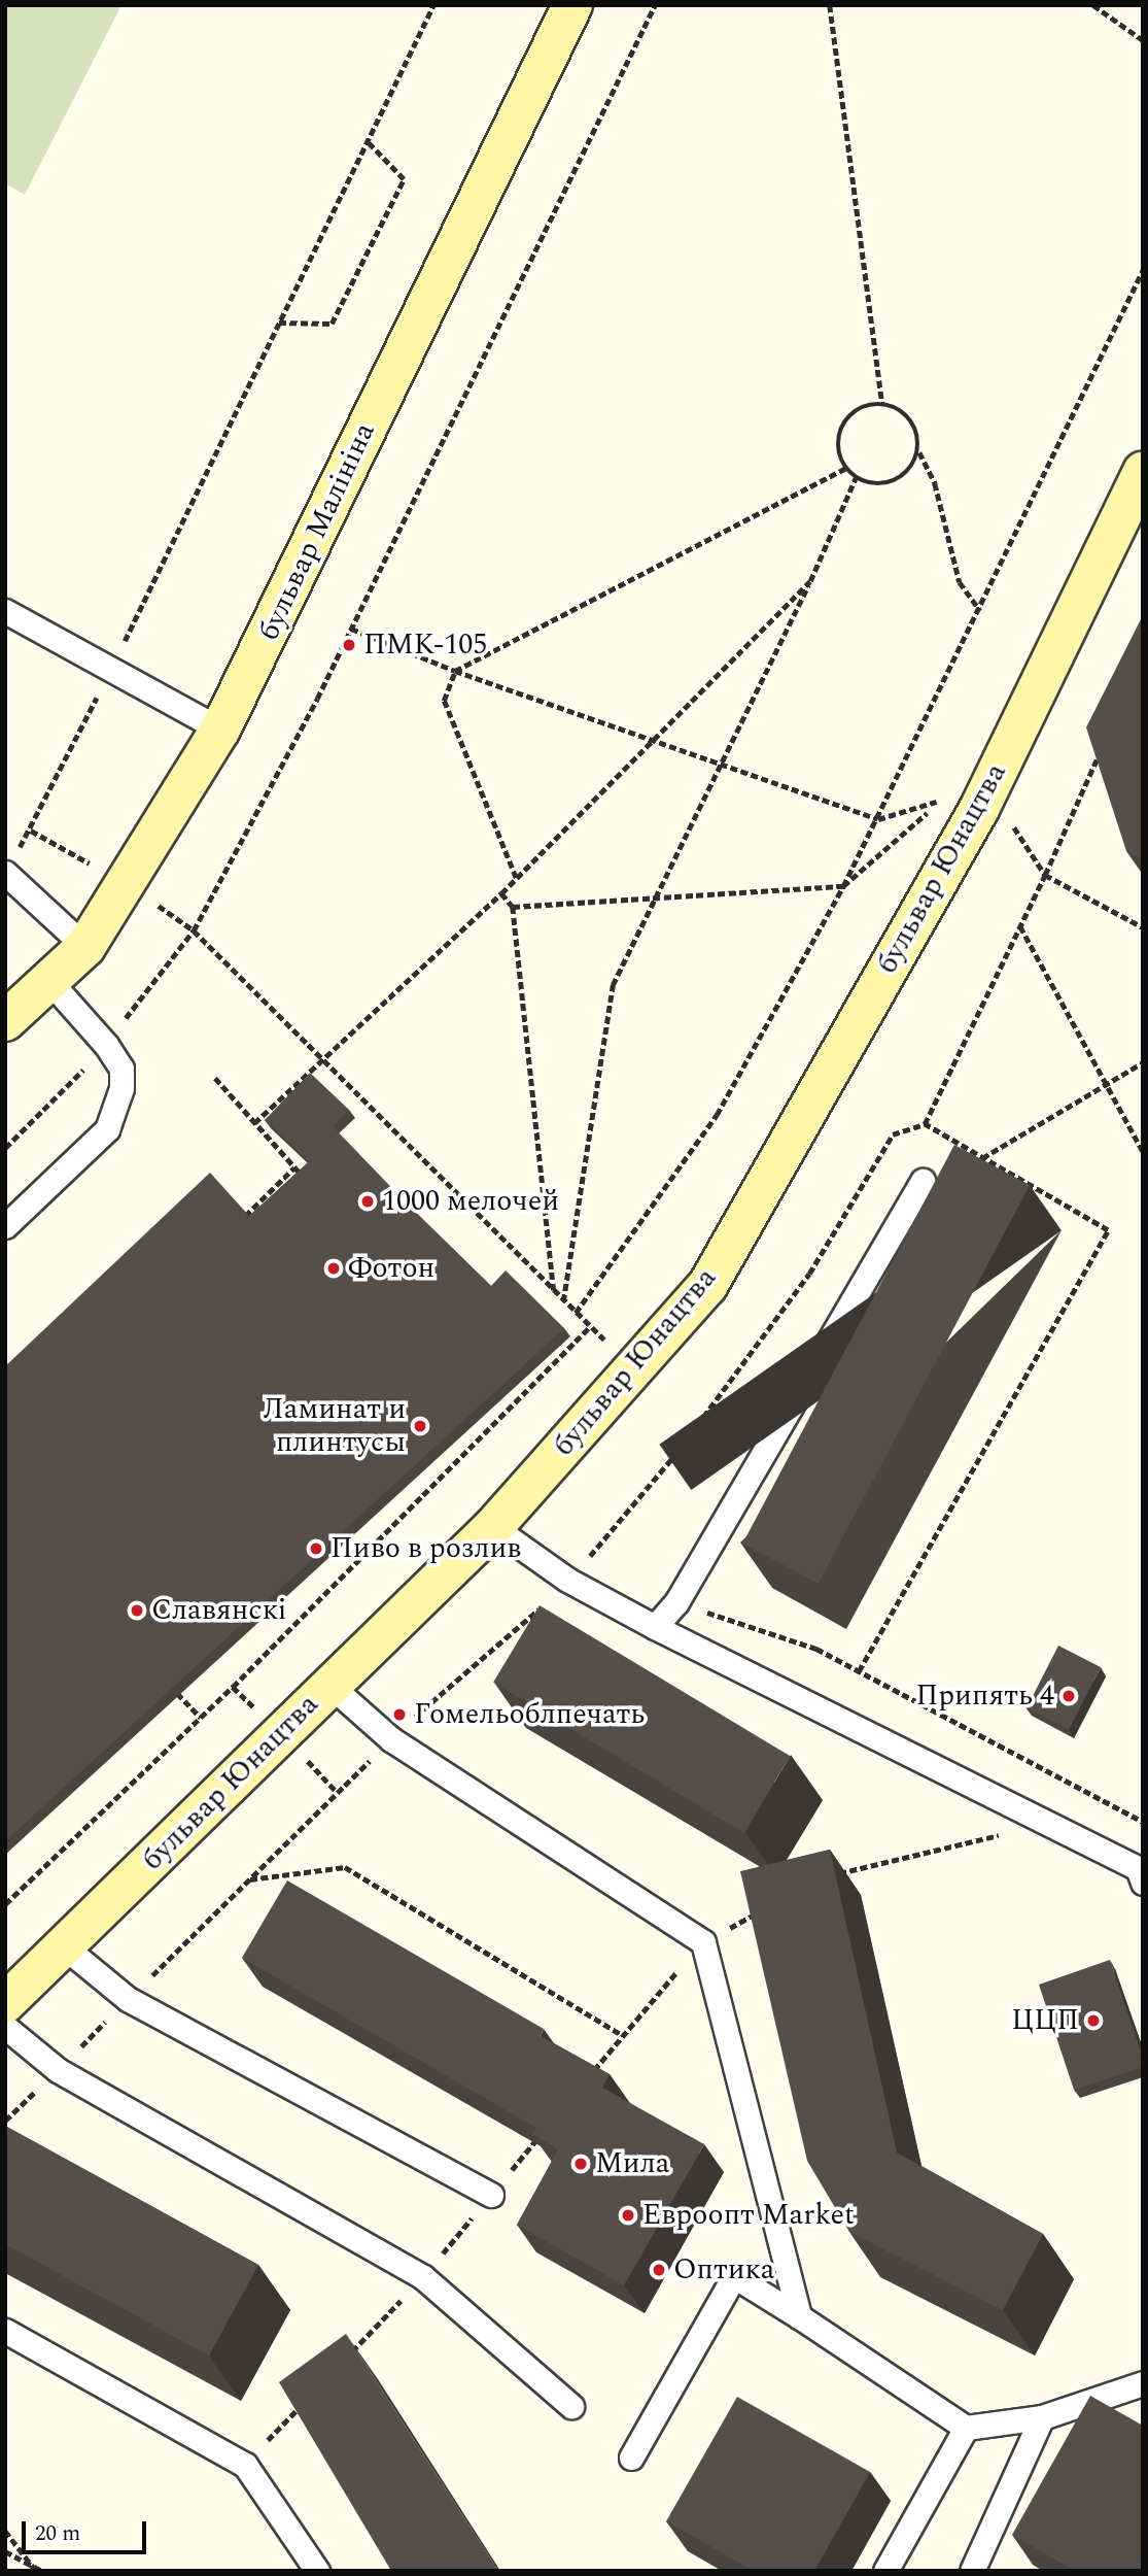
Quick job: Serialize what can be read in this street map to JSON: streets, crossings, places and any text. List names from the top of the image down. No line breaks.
{"streets":{"street":["бульвар Малініна","бульвар Юнацтва"]},"places":["ПМК-105","1000 мелочей","Фотон","Ламинат и плинтусы","Пиво в розлив","Славянскі","Припять 4","Гомельоблпечать","ЦЦП","Мила","Евроопт Market","Оптика"],"scale_bar":"20 m"}
